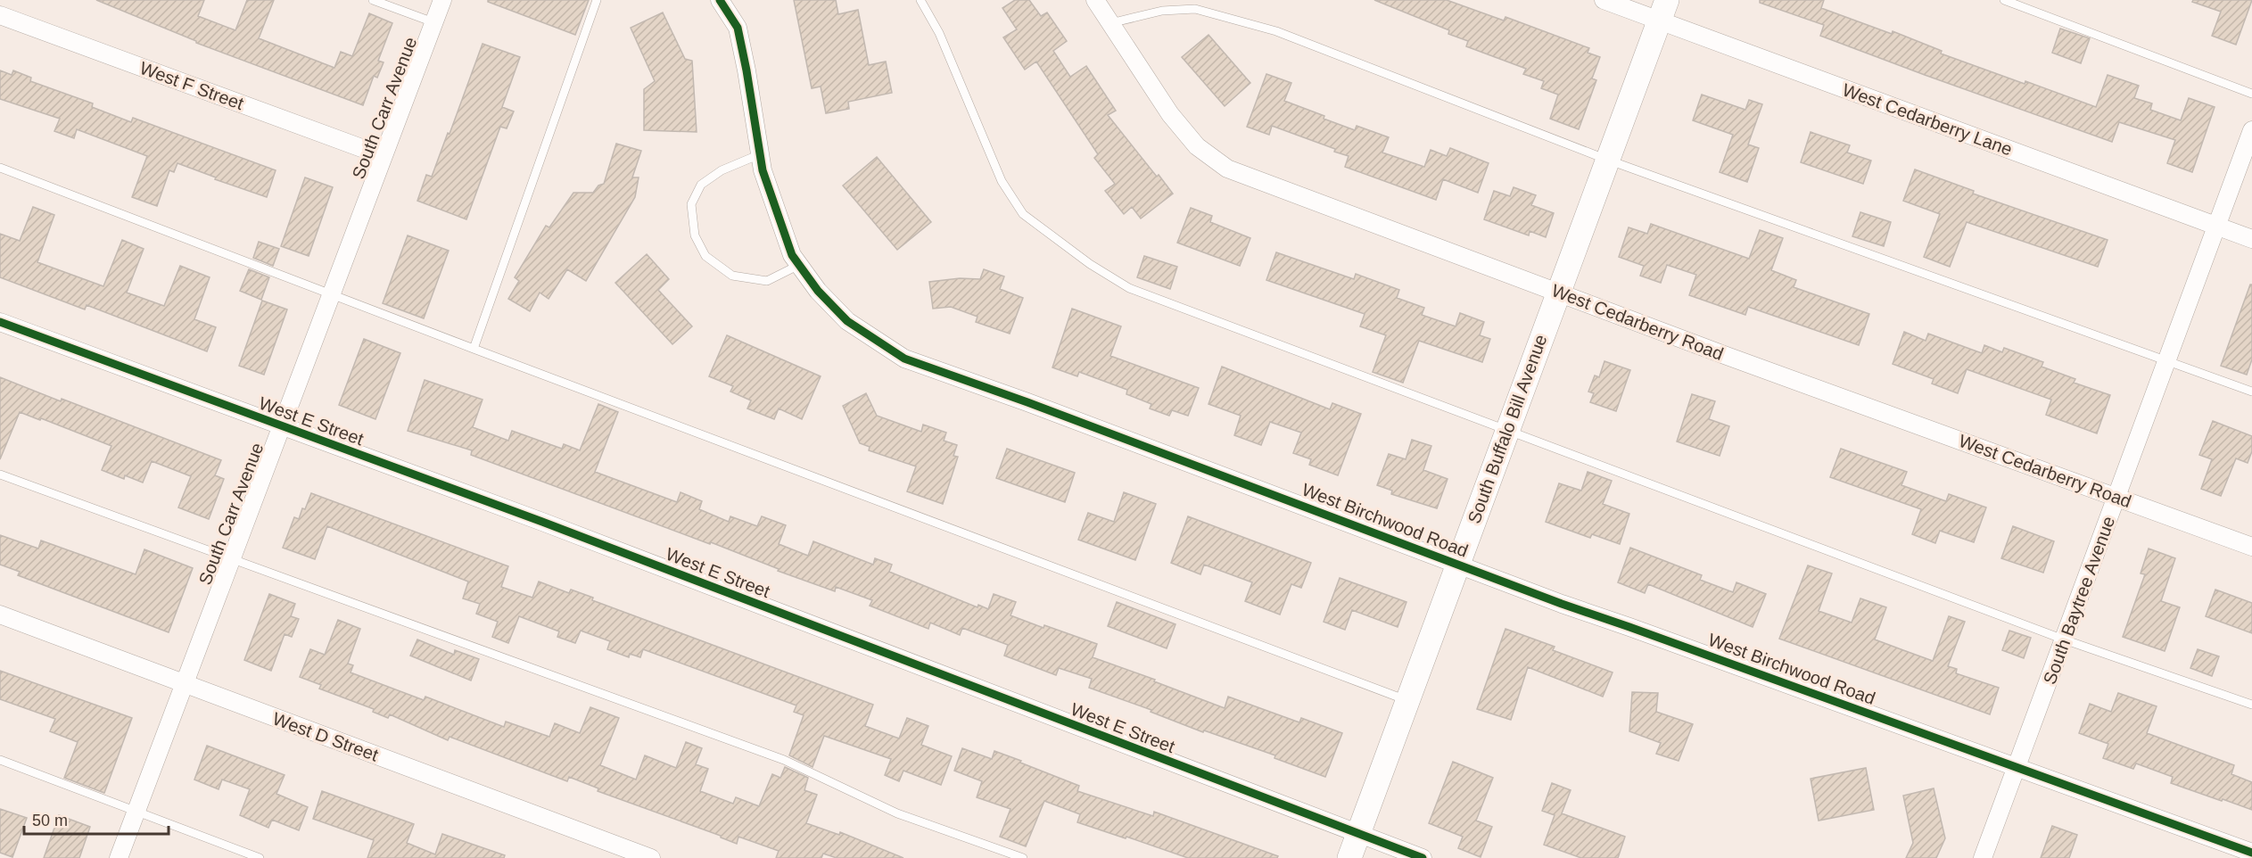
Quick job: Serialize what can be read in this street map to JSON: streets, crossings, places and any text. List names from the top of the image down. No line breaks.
{"streets":{"main road":["South Buffalo Bill Avenue"],"street":["West F Street","South Carr Avenue","West Cedarberry Lane","West Cedarberry Road","West E Street","West Birchwood Road","South Baytree Avenue","West D Street"]},"crossings":[["West F Street","South Carr Avenue"],["South Carr Avenue","West E Street"],["South Carr Avenue","West D Street"],["West Cedarberry Lane","South Buffalo Bill Avenue"],["West Cedarberry Lane","South Baytree Avenue"],["West Cedarberry Road","South Buffalo Bill Avenue"],["West Cedarberry Road","South Baytree Avenue"],["West E Street","South Buffalo Bill Avenue"],["South Buffalo Bill Avenue","West Birchwood Road"],["West Birchwood Road","South Baytree Avenue"]],"scale_bar":"50 m"}
